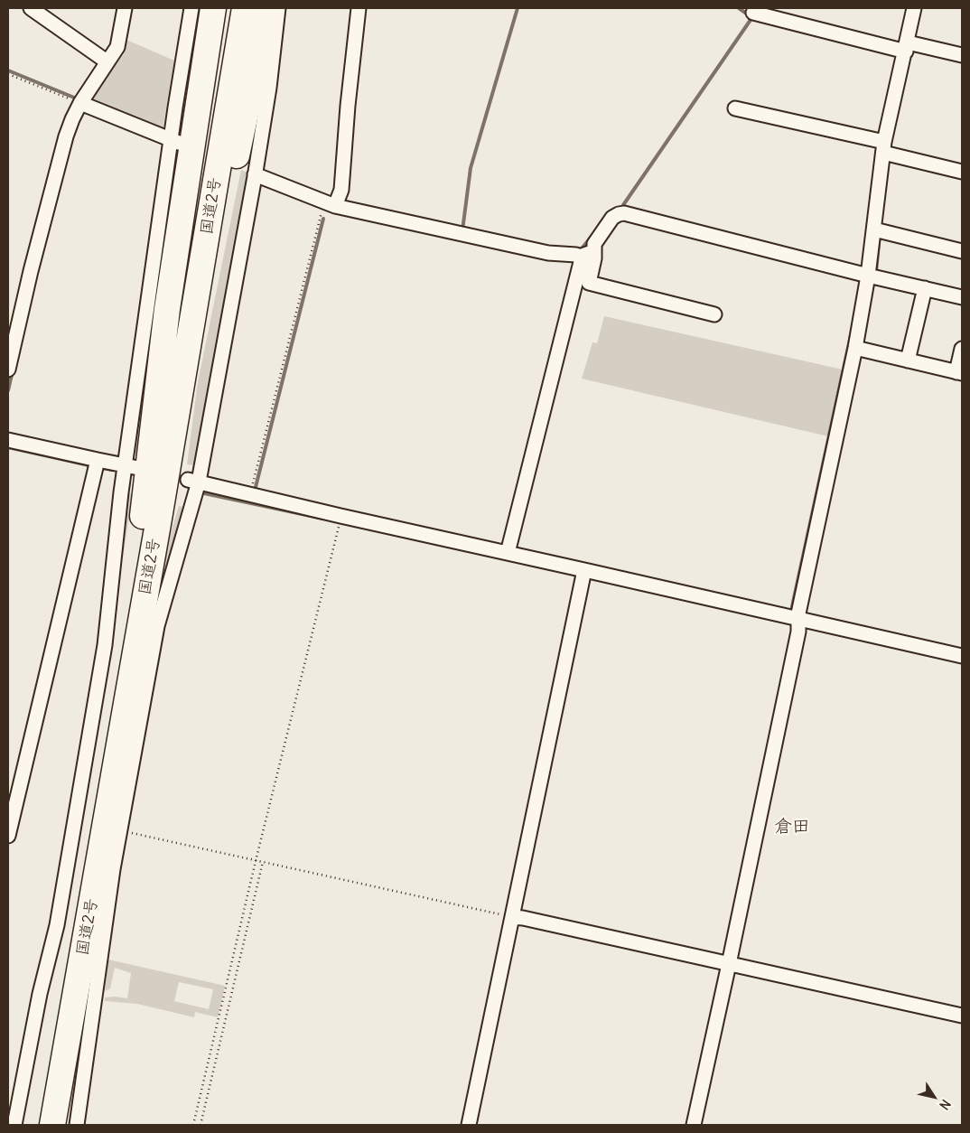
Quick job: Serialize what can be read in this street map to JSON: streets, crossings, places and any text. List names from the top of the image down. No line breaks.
{"streets":{"highway":["国道2号"]},"districts":["倉田"],"north":"bottom right"}
